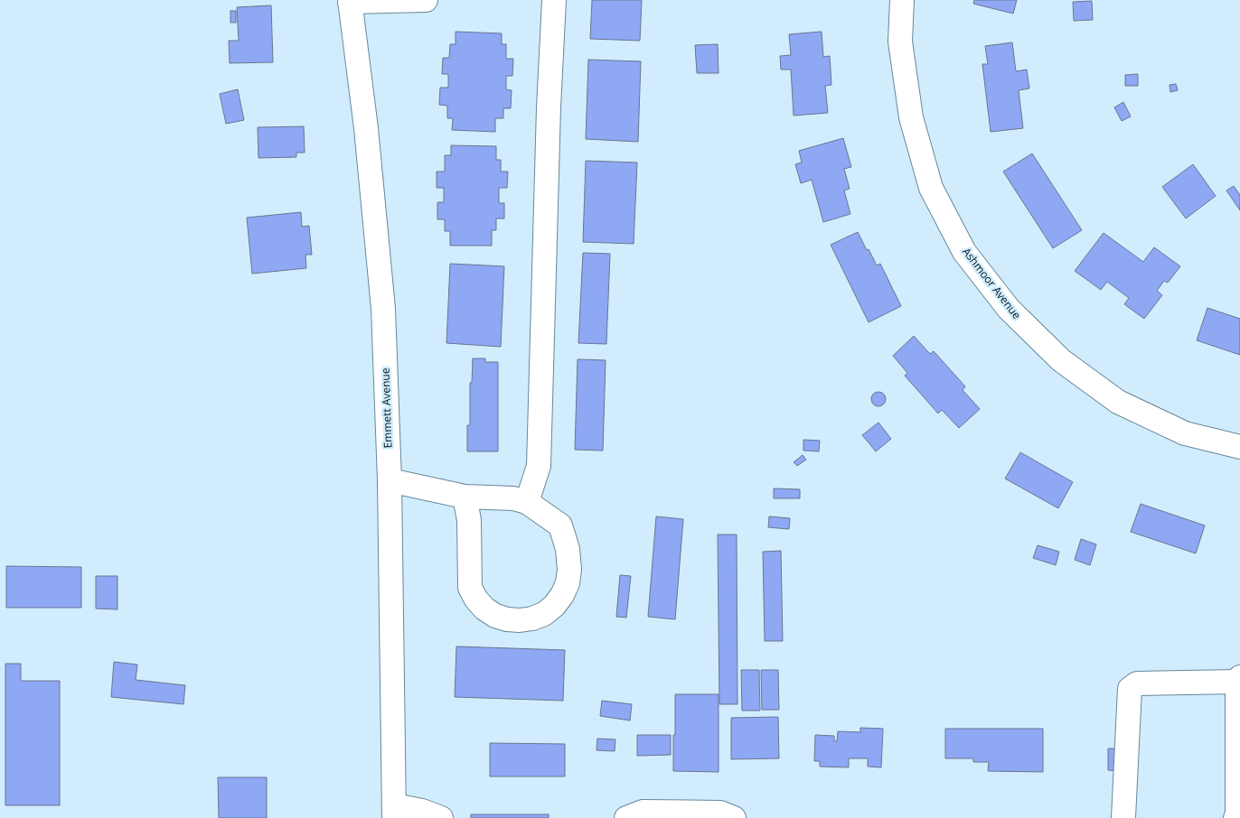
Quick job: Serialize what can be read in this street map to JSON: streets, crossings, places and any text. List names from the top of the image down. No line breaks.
{"streets":{"street":["Ashmoor Avenue","Emmett Avenue"]}}
